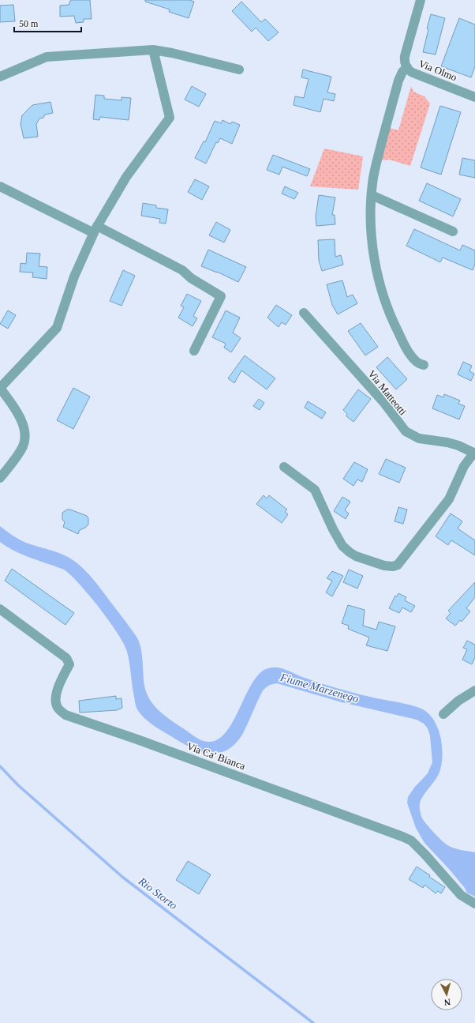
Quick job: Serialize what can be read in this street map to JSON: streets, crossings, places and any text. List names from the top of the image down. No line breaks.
{"streets":{"street":["Via Olmo","Via Matteotti","Via Ca' Bianca"]},"water":["Fiume Marzenego","Rio Storto"],"scale_bar":"50 m","north":"bottom"}
